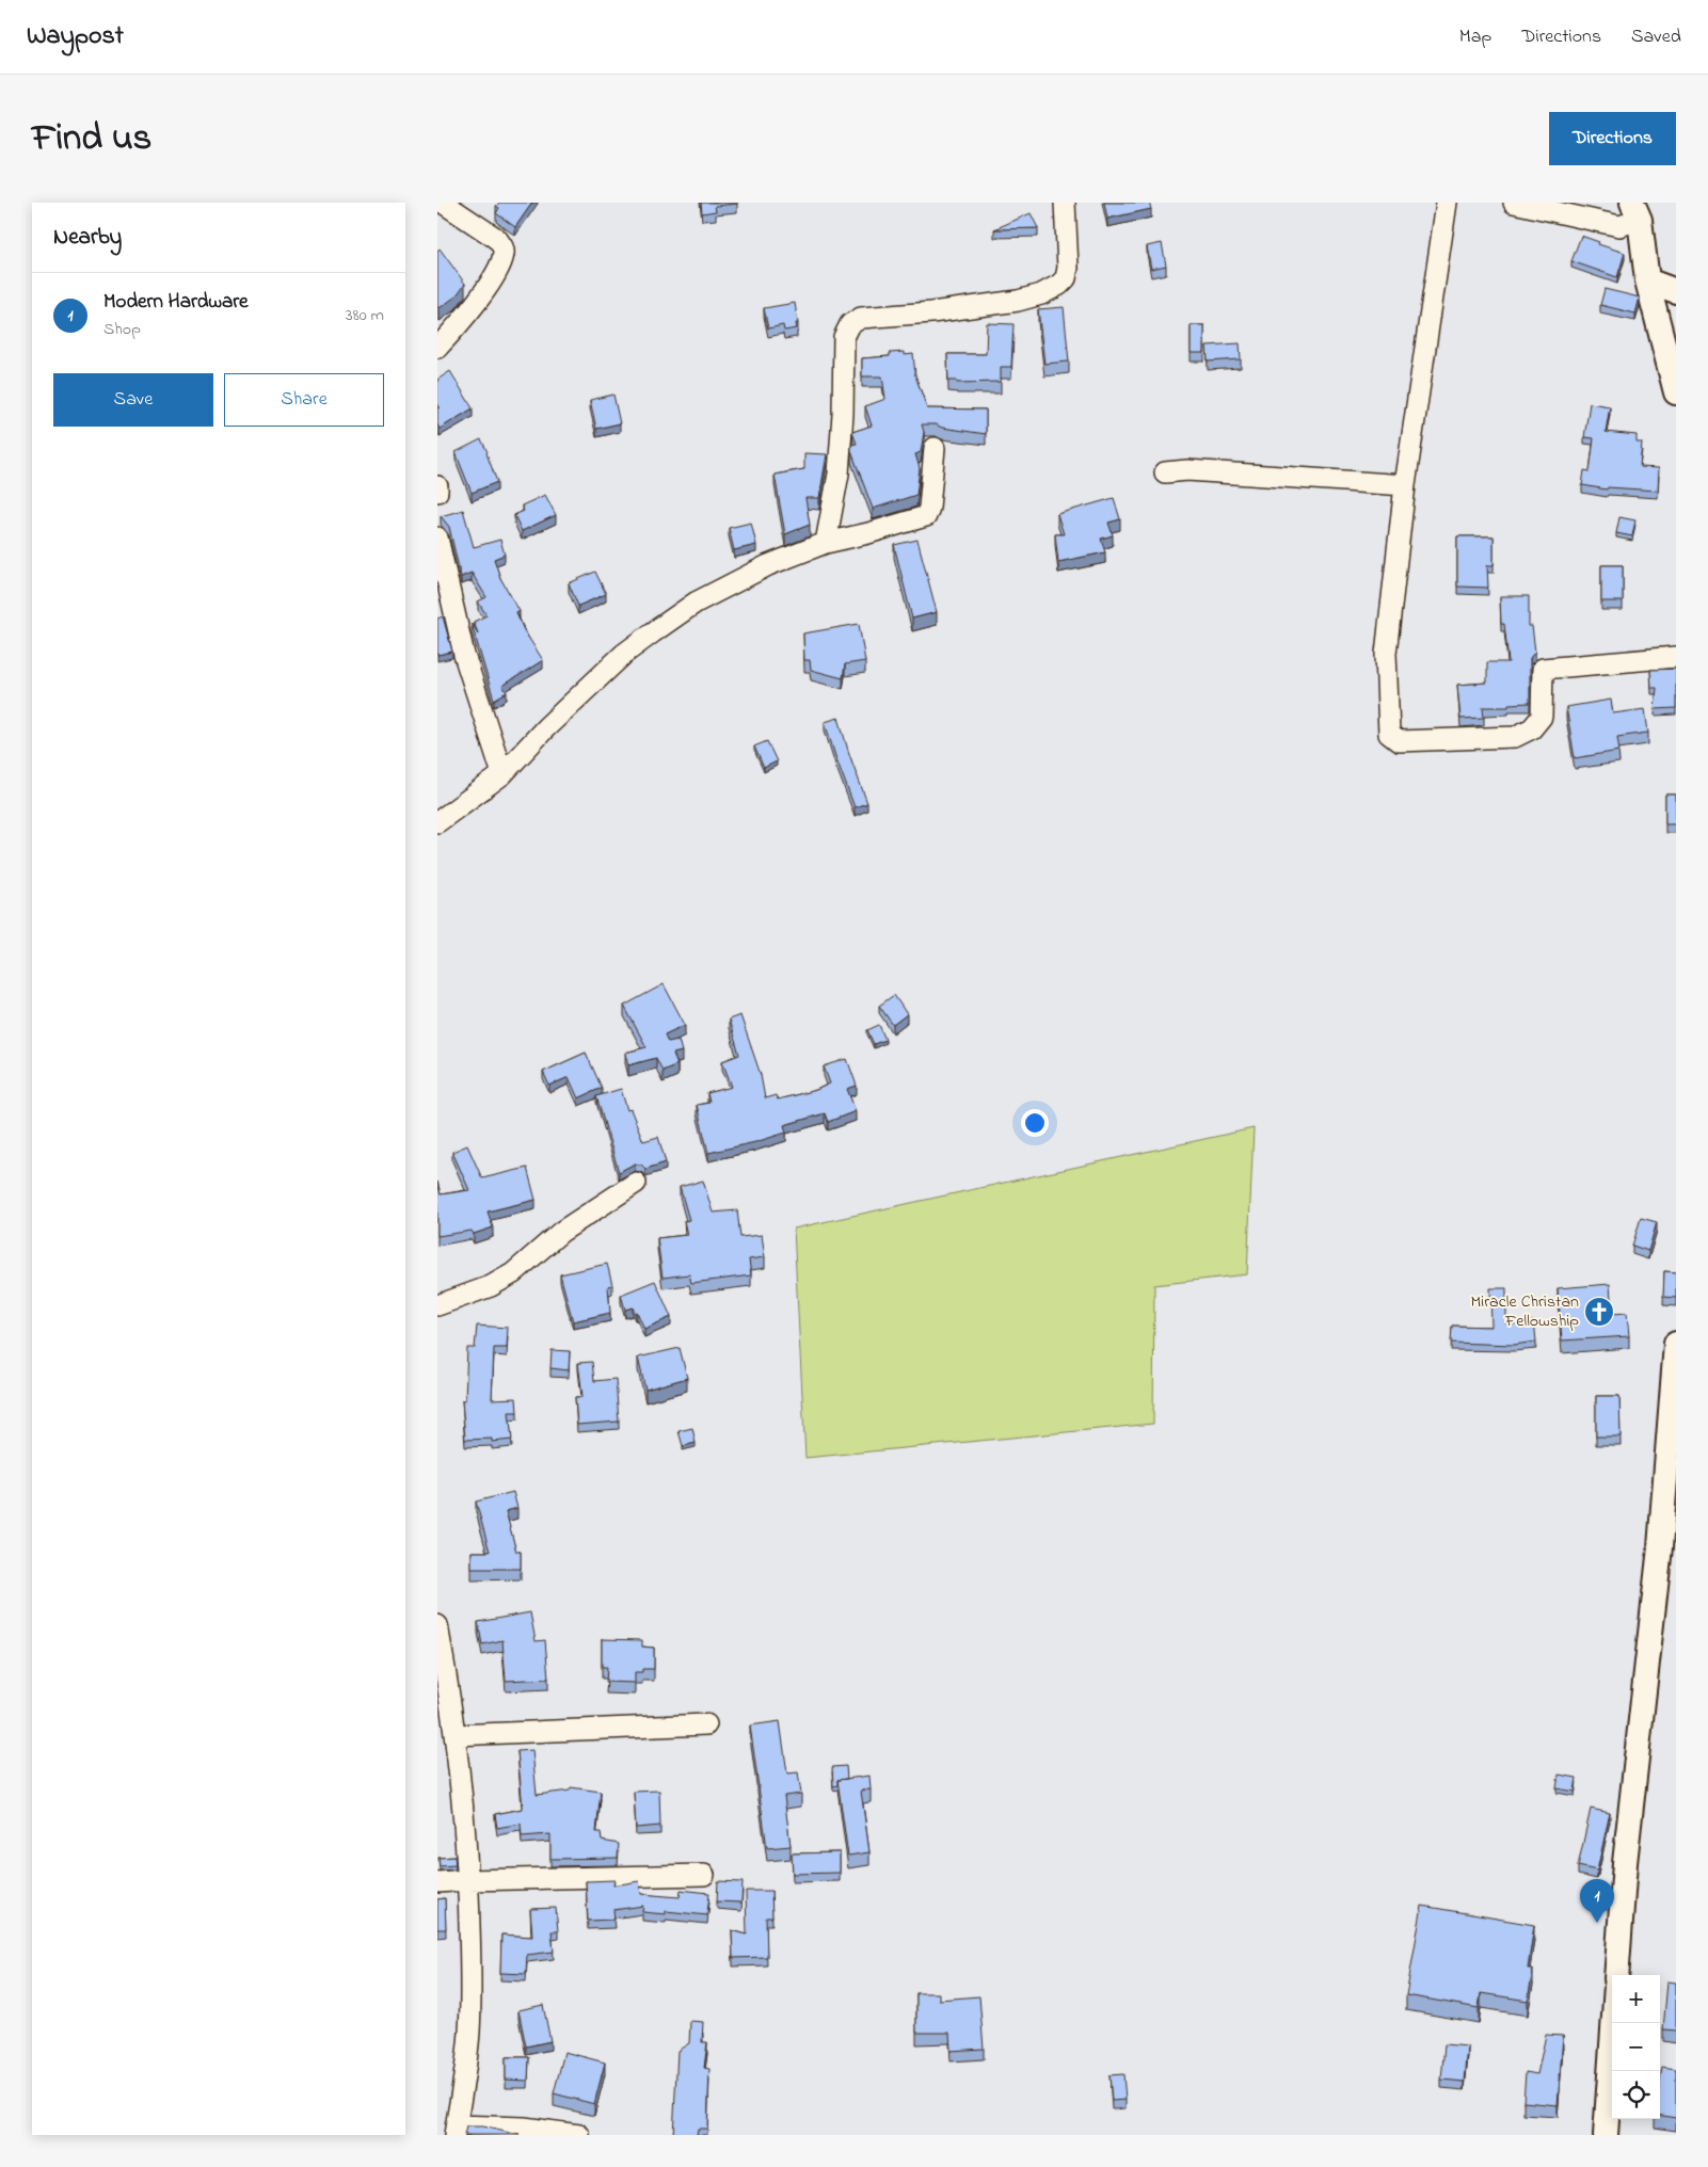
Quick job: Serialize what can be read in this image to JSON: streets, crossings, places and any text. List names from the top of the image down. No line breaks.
{"places":{"church":["Miracle Christan Fellowship"]},"page":{"header":"Waypost","nav":["Map","Directions","Saved"],"title":"Find us","buttons":["Directions",["Save","Share"]],"heading":"Nearby","list":[{"mark":"1","name":"Modern Hardware","note":"Shop","value":"380 m"}],"pins":"1","map_buttons":["+","−"]}}
